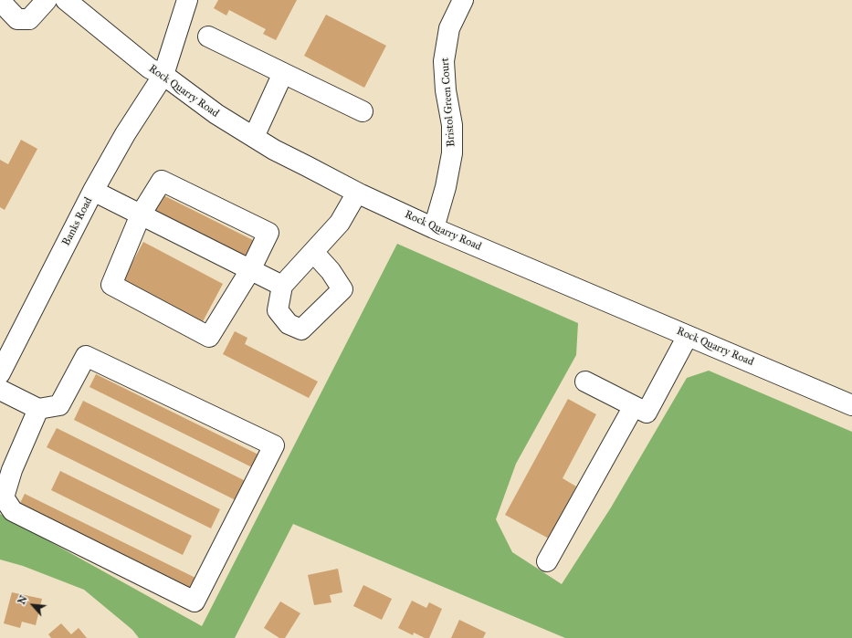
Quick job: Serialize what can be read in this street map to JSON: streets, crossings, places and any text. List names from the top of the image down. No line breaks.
{"streets":{"street":["Rock Quarry Road","Bristol Green Court","Banks Road"]},"crossings":[["Rock Quarry Road","Bristol Green Court"],["Rock Quarry Road","Banks Road"]],"north":"top left"}
